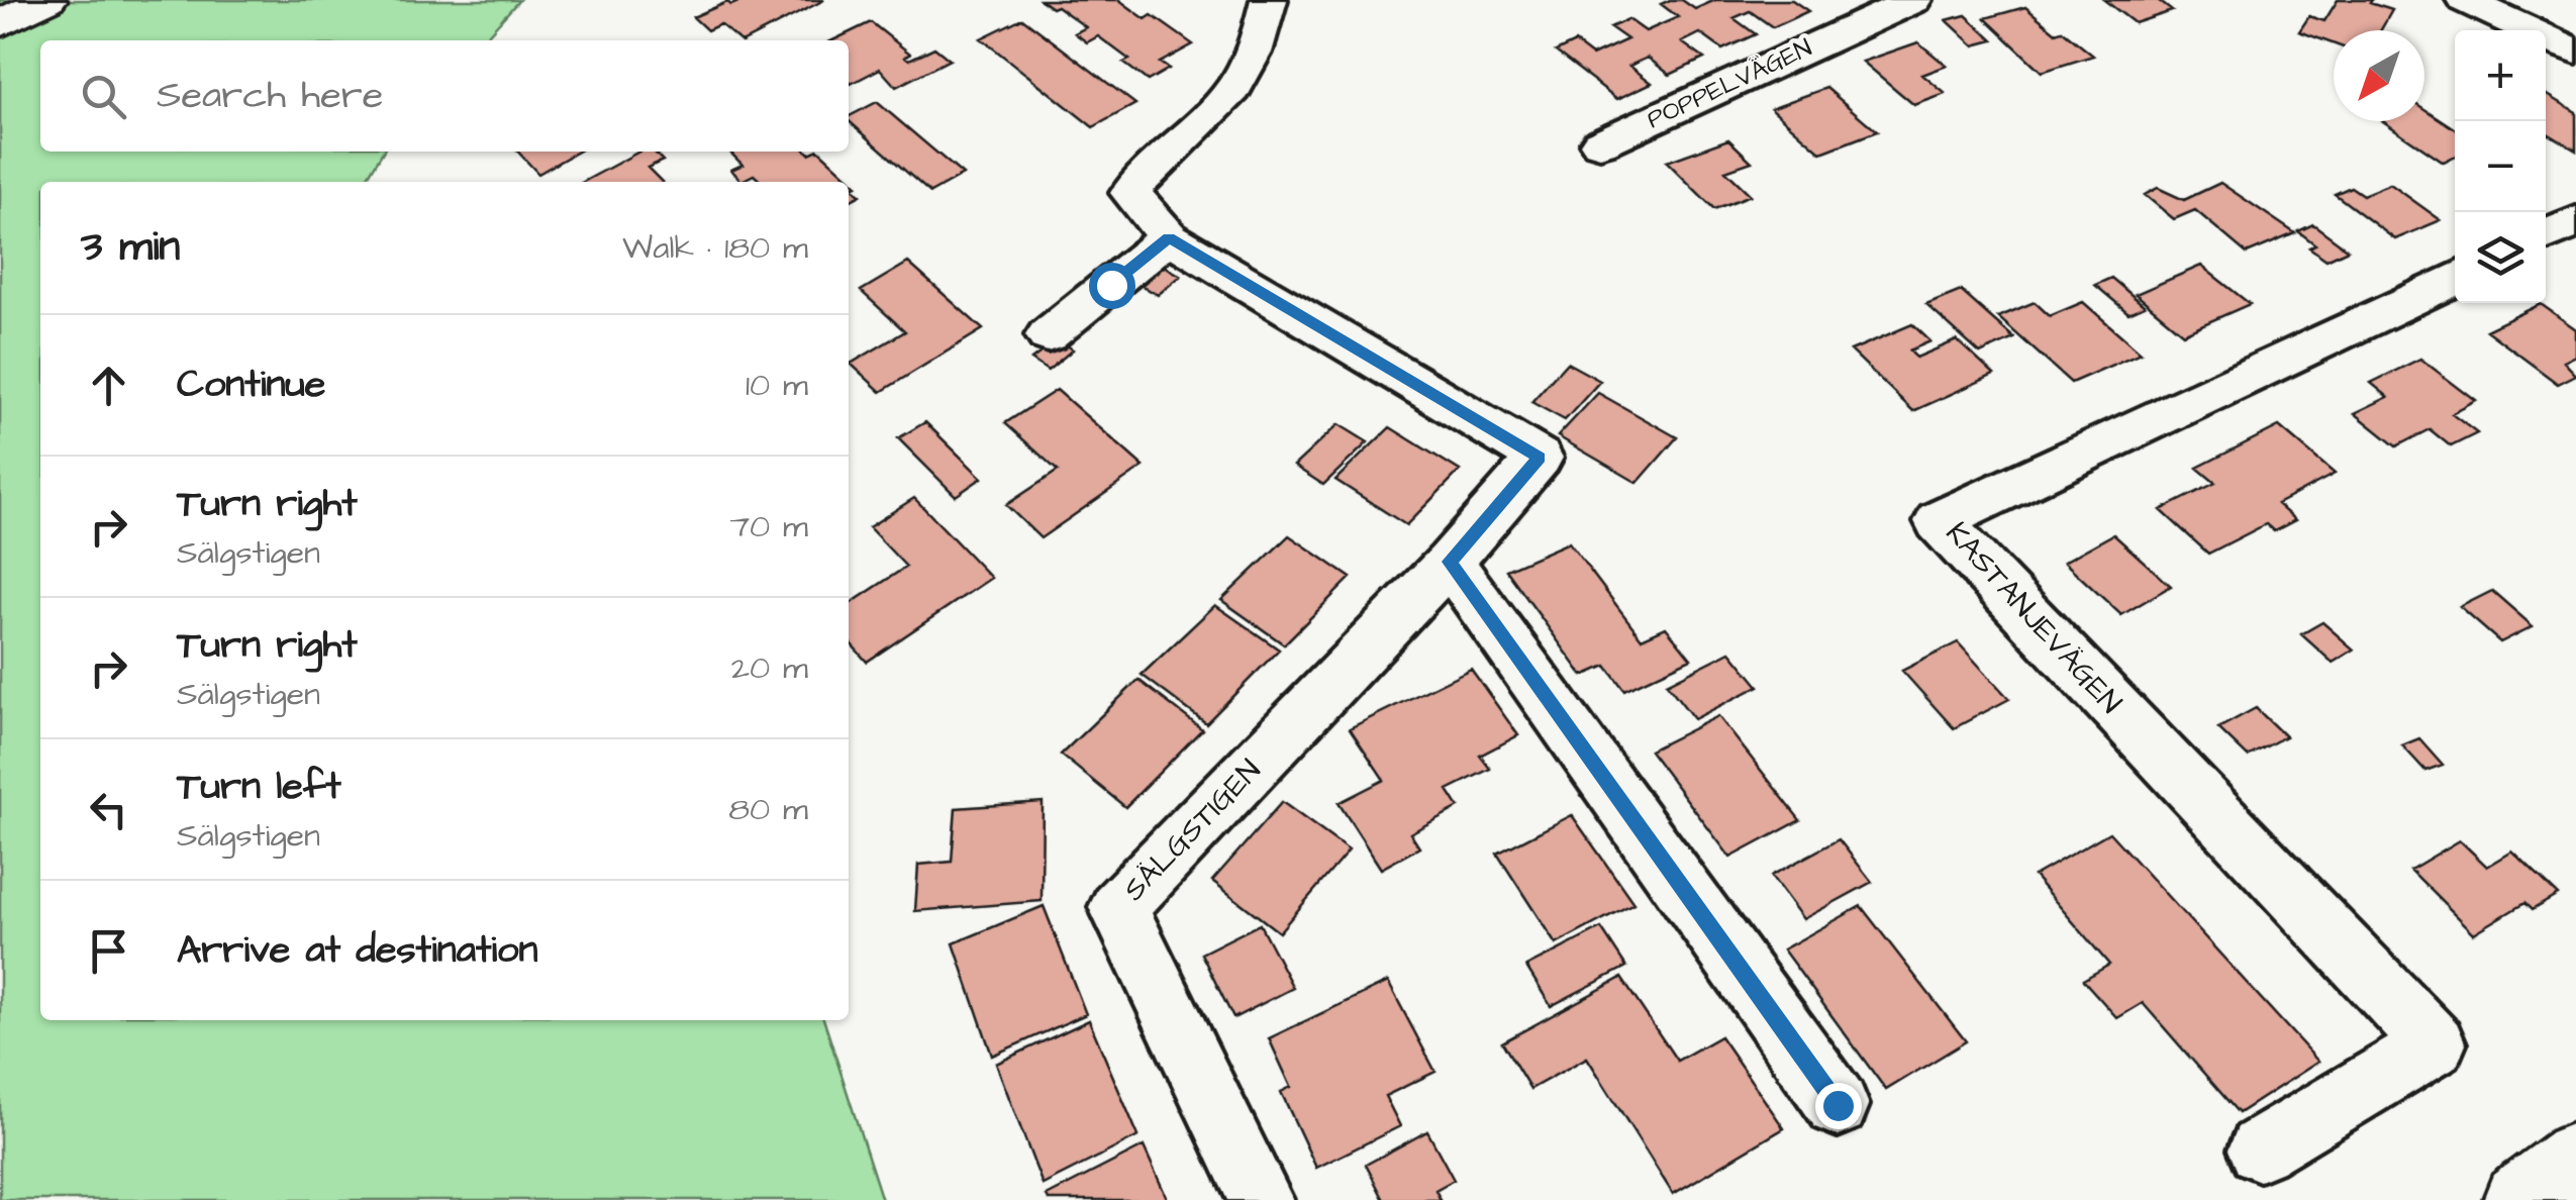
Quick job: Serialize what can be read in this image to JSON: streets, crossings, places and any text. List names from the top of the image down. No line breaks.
{"streets":{"street":["POPPELVÄGEN","KASTANJEVÄGEN","SÄLGSTIGEN"]},"north":"bottom left","page":{"map_buttons":["+","−"],"search":"Search here","heading":["3 min","Walk · 180 m"],"list":[["Continue","10 m"],["Turn right","Sälgstigen","70 m"],["Turn right","Sälgstigen","20 m"],["Turn left","Sälgstigen","80 m"],"Arrive at destination"]}}
